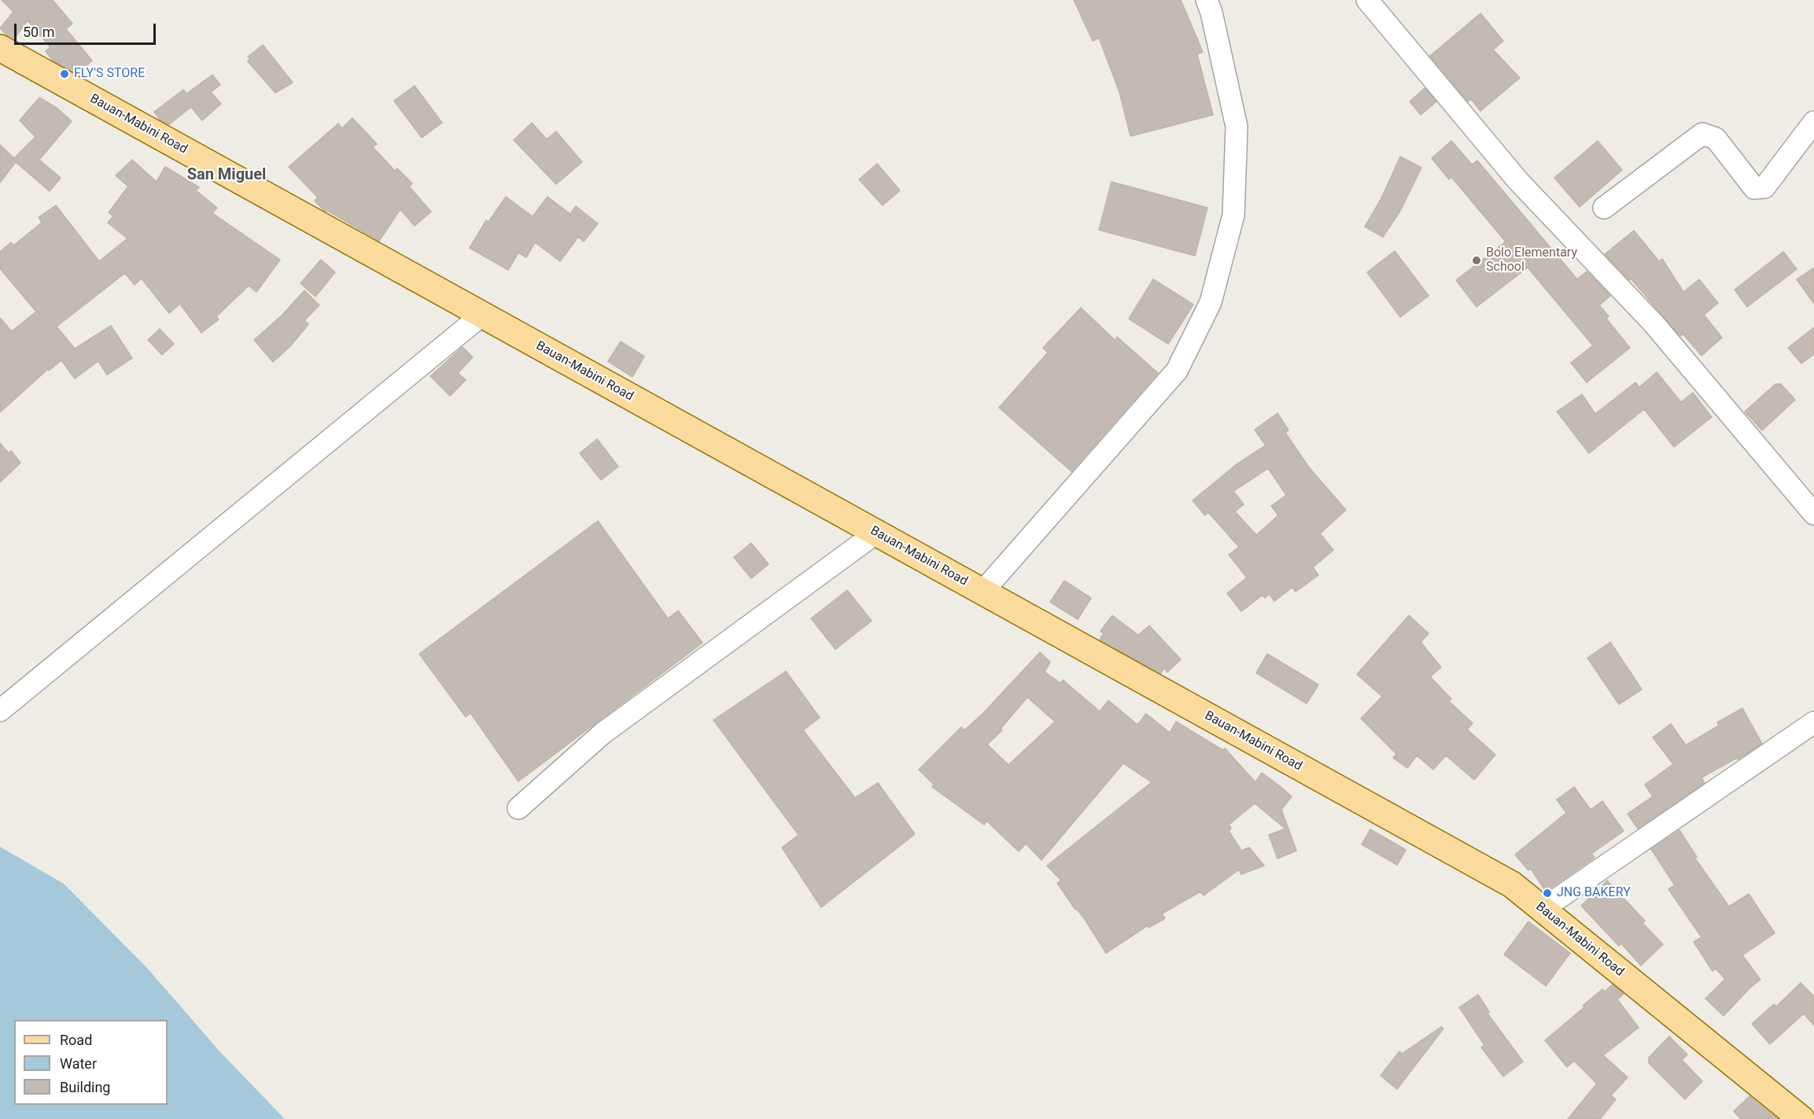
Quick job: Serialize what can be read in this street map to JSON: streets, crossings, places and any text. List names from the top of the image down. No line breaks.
{"streets":{"main road":["Bauan-Mabini Road"]},"districts":["San Miguel"],"places":["FLY'S STORE","Bolo Elementary School","JNG BAKERY"],"legend":["Road","Water","Building"],"scale_bar":"50 m"}
